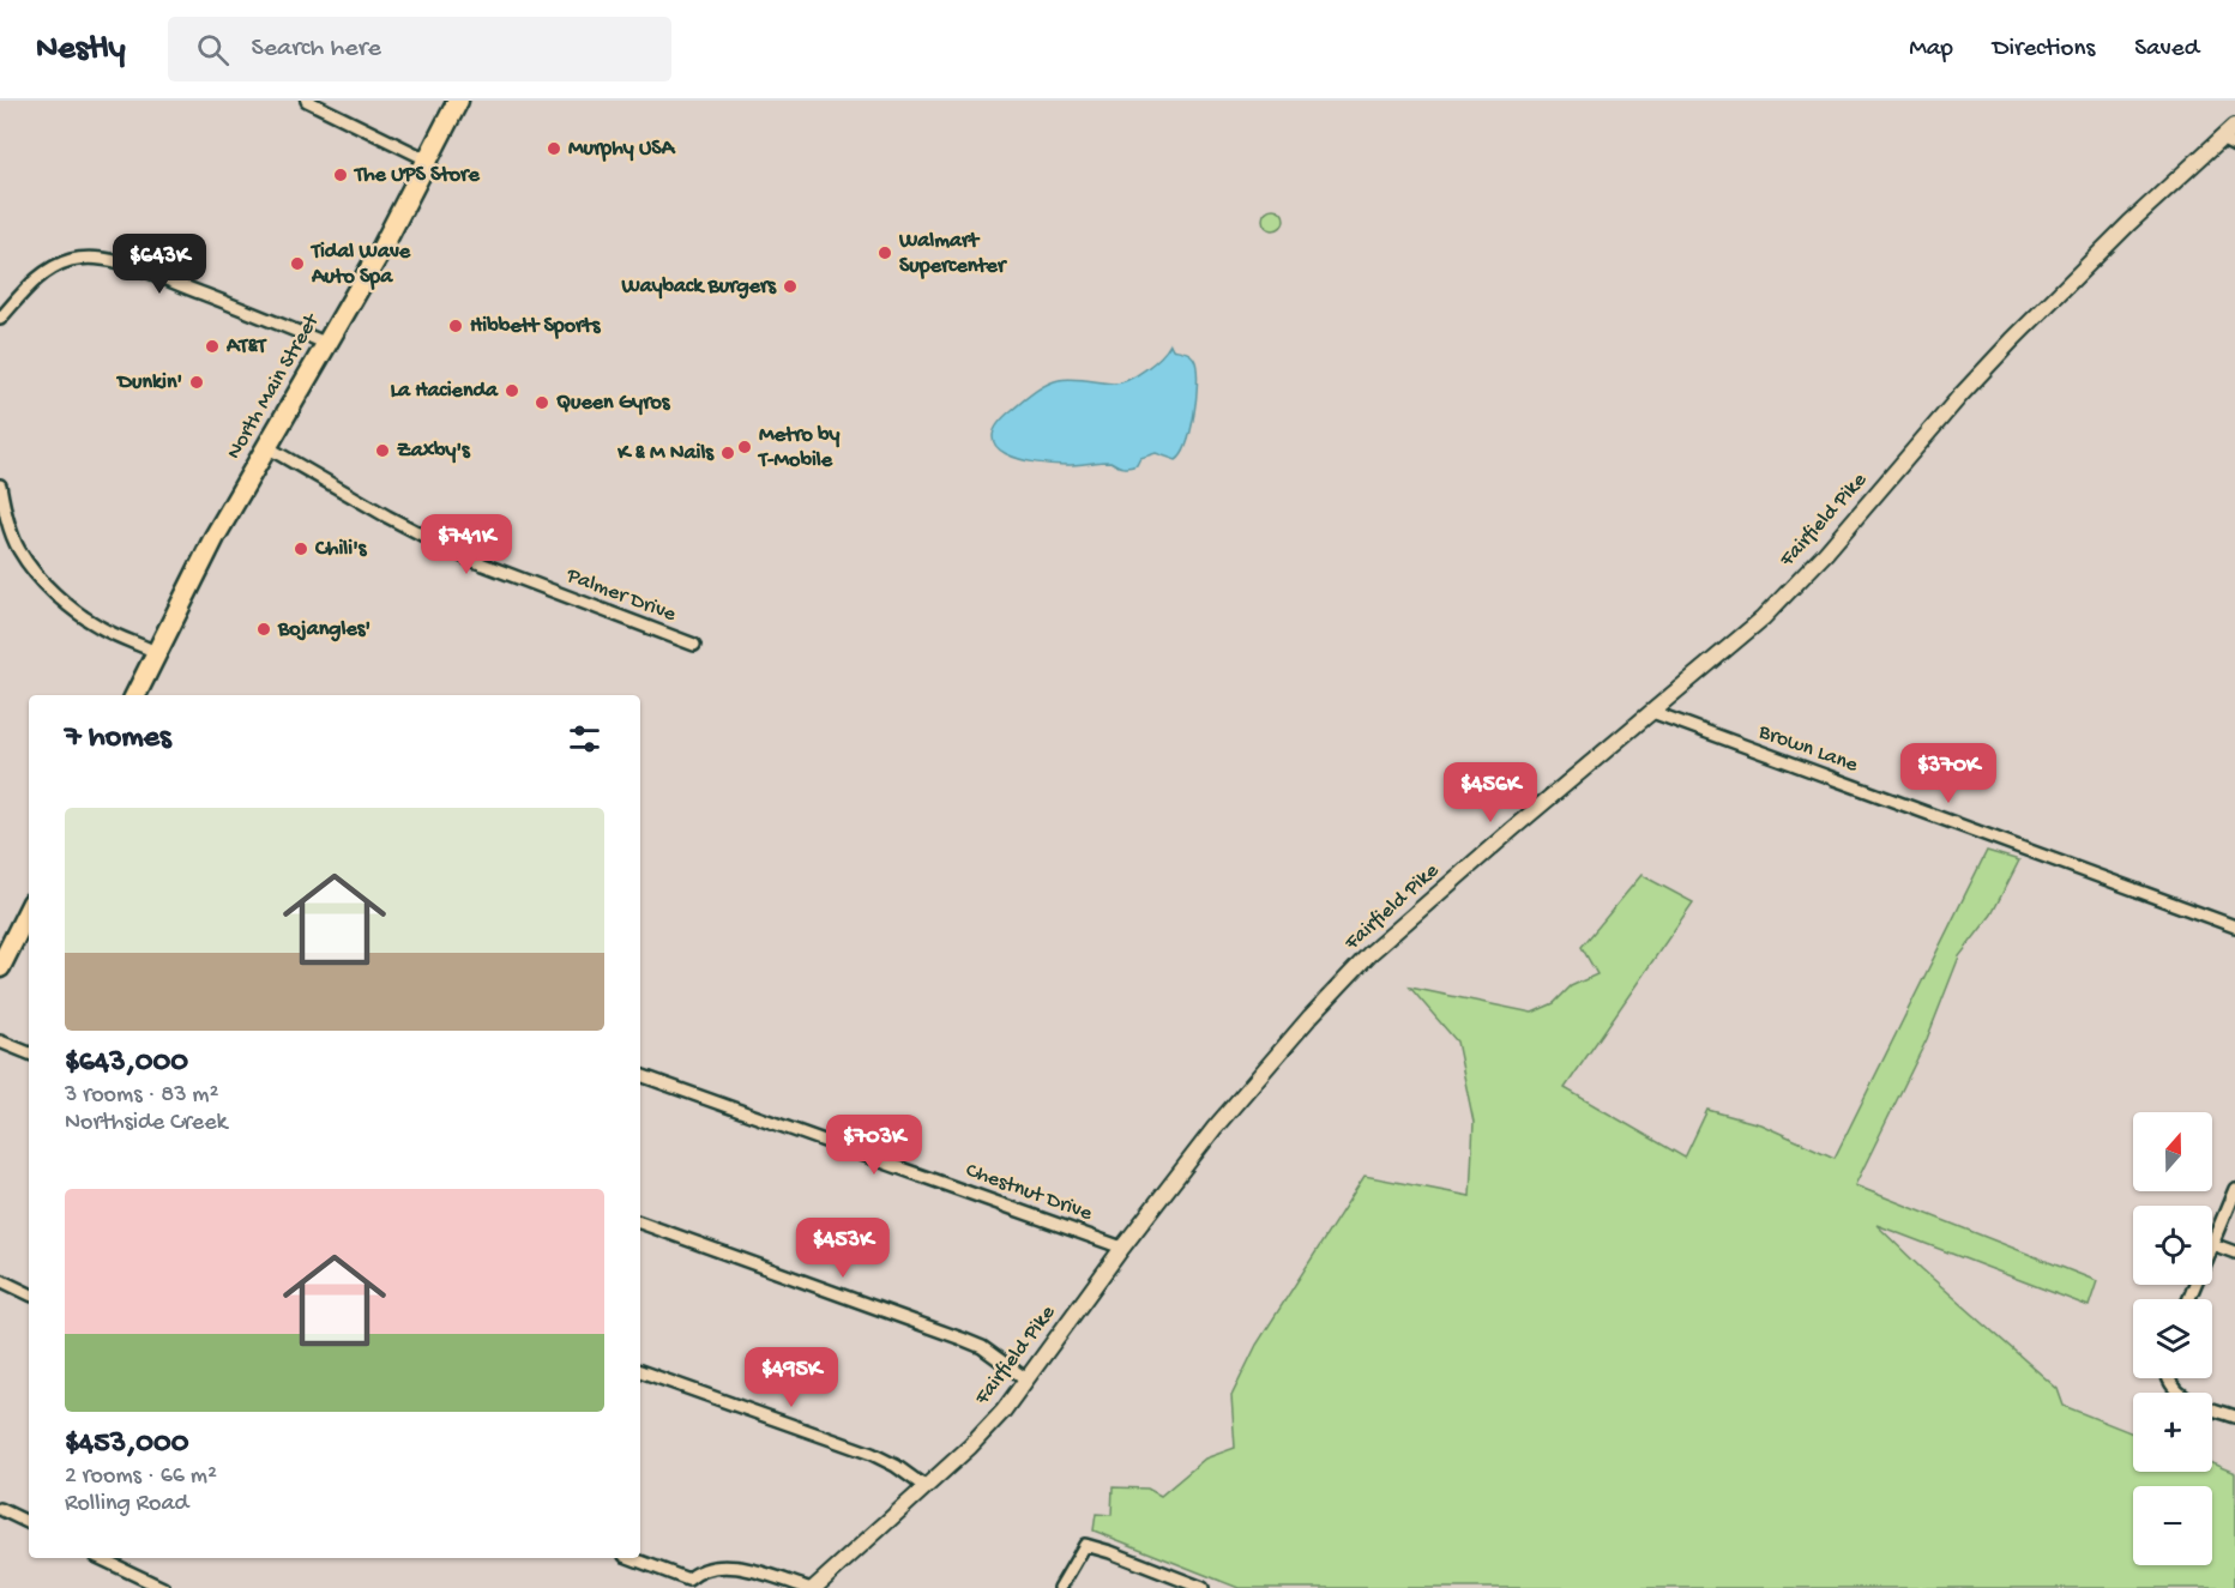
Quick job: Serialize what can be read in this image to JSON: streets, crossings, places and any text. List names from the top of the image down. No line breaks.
{"streets":{"highway":["North Main Street"],"street":["Fairfield Pike","Palmer Drive","Brown Lane","Chestnut Drive"]},"crossings":[["North Main Street","Palmer Drive"],["Fairfield Pike","Brown Lane"],["Fairfield Pike","Chestnut Drive"]],"places":["Murphy USA","The UPS Store","Walmart Supercenter","Tidal Wave Auto Spa","Wayback Burgers","Hibbett Sports","AT&T","Dunkin'","La Hacienda","Queen Gyros","Metro by T-Mobile","Zaxby's","K & M Nails","Chili's","Bojangles'"],"north":"top","page":{"header":"Nestly","search":"Search here","nav":["Map","Directions","Saved"],"price":["$643K","$741K","$370K","$456K","$703K","$453K","$495K"],"heading":"7 homes","list":[{"name":"$643,000","note":"3 rooms · 83 m² · Northside Creek"},{"name":"$453,000","note":"2 rooms · 66 m² · Rolling Road"}],"map_buttons":["+","−"]}}
